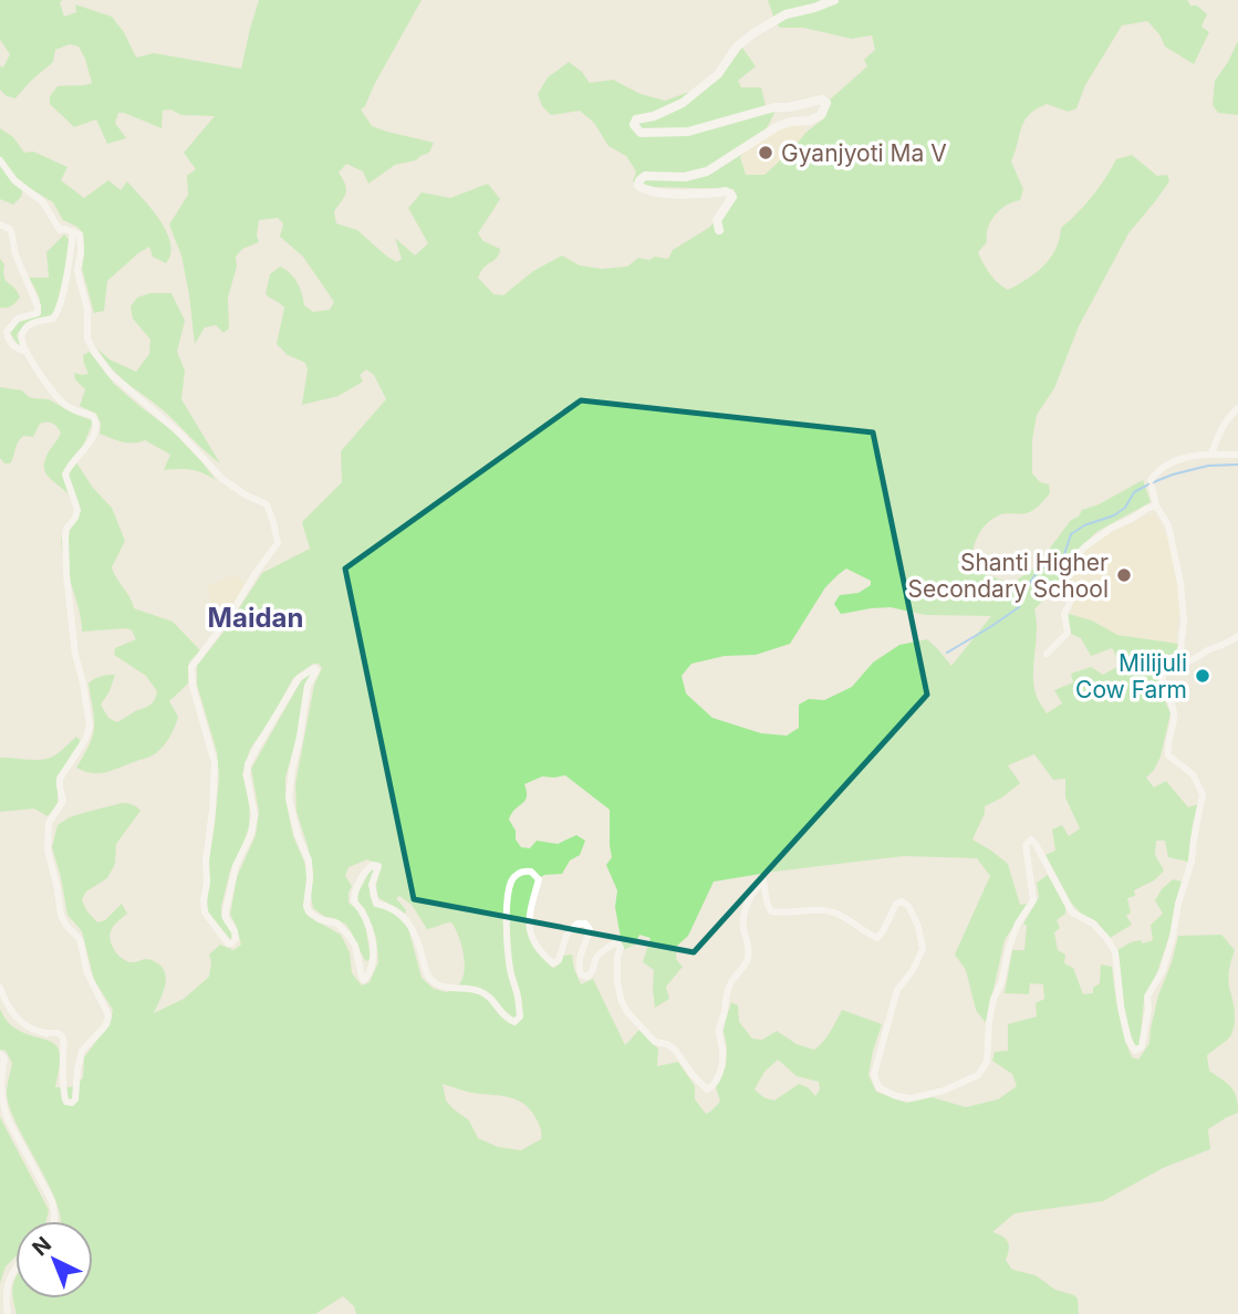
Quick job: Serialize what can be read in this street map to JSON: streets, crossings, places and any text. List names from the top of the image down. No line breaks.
{"districts":["Maidan"],"places":["Gyanjyoti Ma V","Shanti Higher Secondary School","Milijuli Cow Farm"],"north":"top left"}
